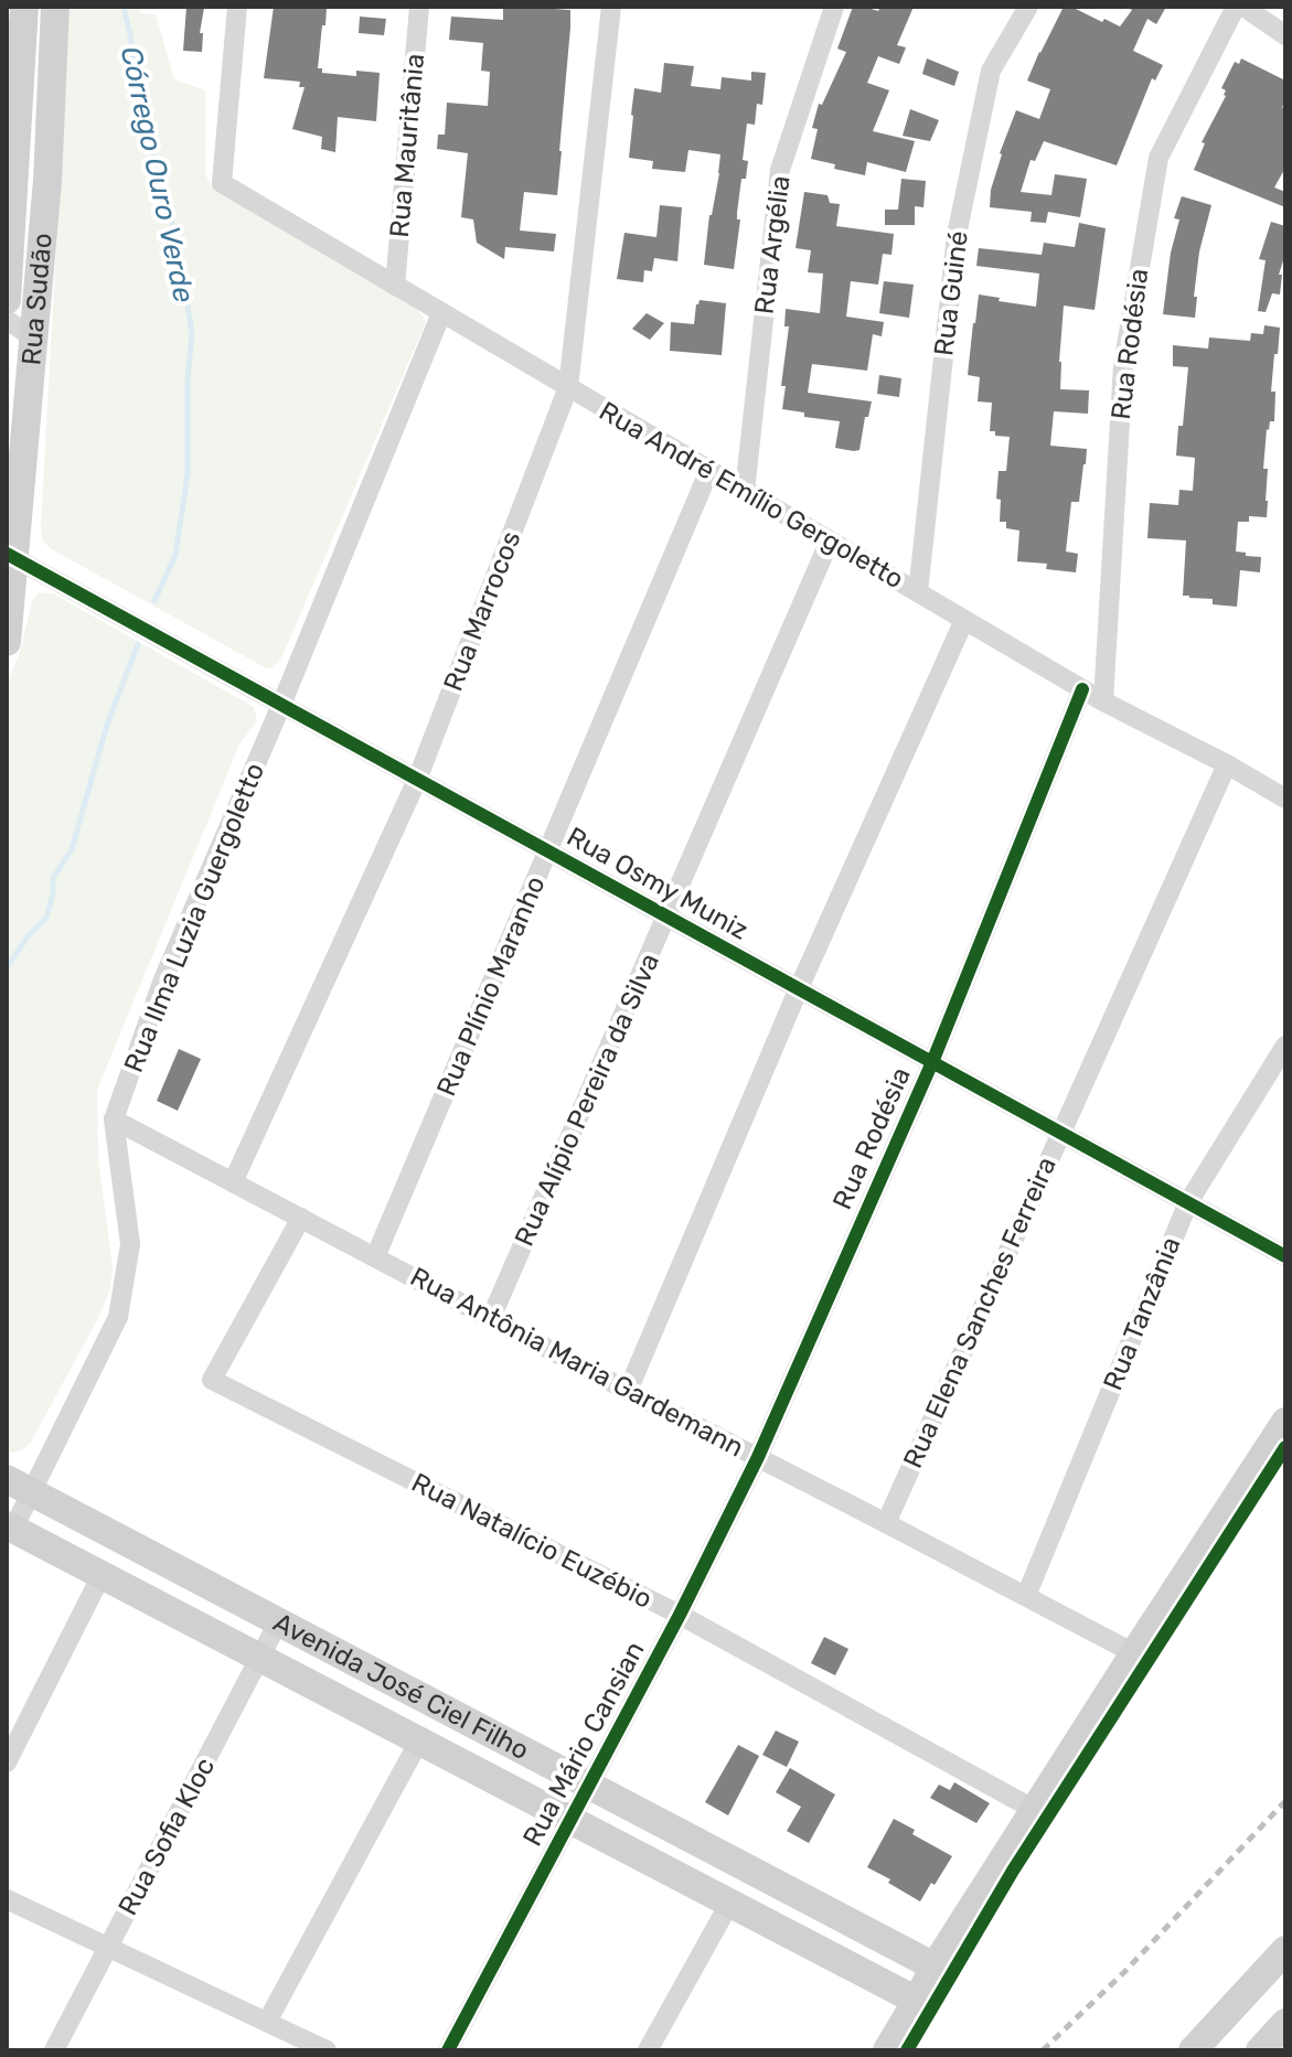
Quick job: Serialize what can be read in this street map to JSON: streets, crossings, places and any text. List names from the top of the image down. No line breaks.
{"streets":{"street":["Rua Mauritânia","Rua Argélia","Rua Guiné","Rua Sudão","Rua Rodésia","Rua André Emílio Gergoletto","Rua Marrocos","Rua Osmy Muniz","Rua Ilma Luzia Guergoletto","Rua Plínio Maranho","Rua Alípio Pereira da Silva","Rua Elena Sanches Ferreira","Rua Tanzânia","Rua Antônia Maria Gardemann","Rua Natalício Euzébio","Avenida José Ciel Filho","Rua Mário Cansian","Rua Sofia Kloc"]},"crossings":[["Rua Mauritânia","Rua André Emílio Gergoletto"],["Rua Argélia","Rua André Emílio Gergoletto"],["Rua Guiné","Rua André Emílio Gergoletto"],["Rua Sudão","Rua Osmy Muniz"],["Rua Rodésia","Rua André Emílio Gergoletto"],["Rua Rodésia","Rua Osmy Muniz"],["Rua Rodésia","Rua Antônia Maria Gardemann"],["Rua Rodésia","Rua Mário Cansian"],["Rua André Emílio Gergoletto","Rua Marrocos"],["Rua André Emílio Gergoletto","Rua Ilma Luzia Guergoletto"],["Rua André Emílio Gergoletto","Rua Plínio Maranho"],["Rua André Emílio Gergoletto","Rua Alípio Pereira da Silva"],["Rua André Emílio Gergoletto","Rua Elena Sanches Ferreira"],["Rua Marrocos","Rua Osmy Muniz"],["Rua Marrocos","Rua Antônia Maria Gardemann"],["Rua Osmy Muniz","Rua Ilma Luzia Guergoletto"],["Rua Osmy Muniz","Rua Plínio Maranho"],["Rua Osmy Muniz","Rua Alípio Pereira da Silva"],["Rua Osmy Muniz","Rua Elena Sanches Ferreira"],["Rua Osmy Muniz","Rua Tanzânia"],["Rua Ilma Luzia Guergoletto","Rua Antônia Maria Gardemann"],["Rua Ilma Luzia Guergoletto","Avenida José Ciel Filho"],["Rua Plínio Maranho","Rua Antônia Maria Gardemann"],["Rua Alípio Pereira da Silva","Rua Antônia Maria Gardemann"],["Rua Elena Sanches Ferreira","Rua Antônia Maria Gardemann"],["Rua Tanzânia","Rua Antônia Maria Gardemann"],["Rua Antônia Maria Gardemann","Rua Natalício Euzébio"],["Rua Antônia Maria Gardemann","Rua Mário Cansian"],["Rua Natalício Euzébio","Rua Mário Cansian"],["Avenida José Ciel Filho","Rua Mário Cansian"],["Avenida José Ciel Filho","Rua Sofia Kloc"]],"water":["Córrego Ouro Verde"]}
